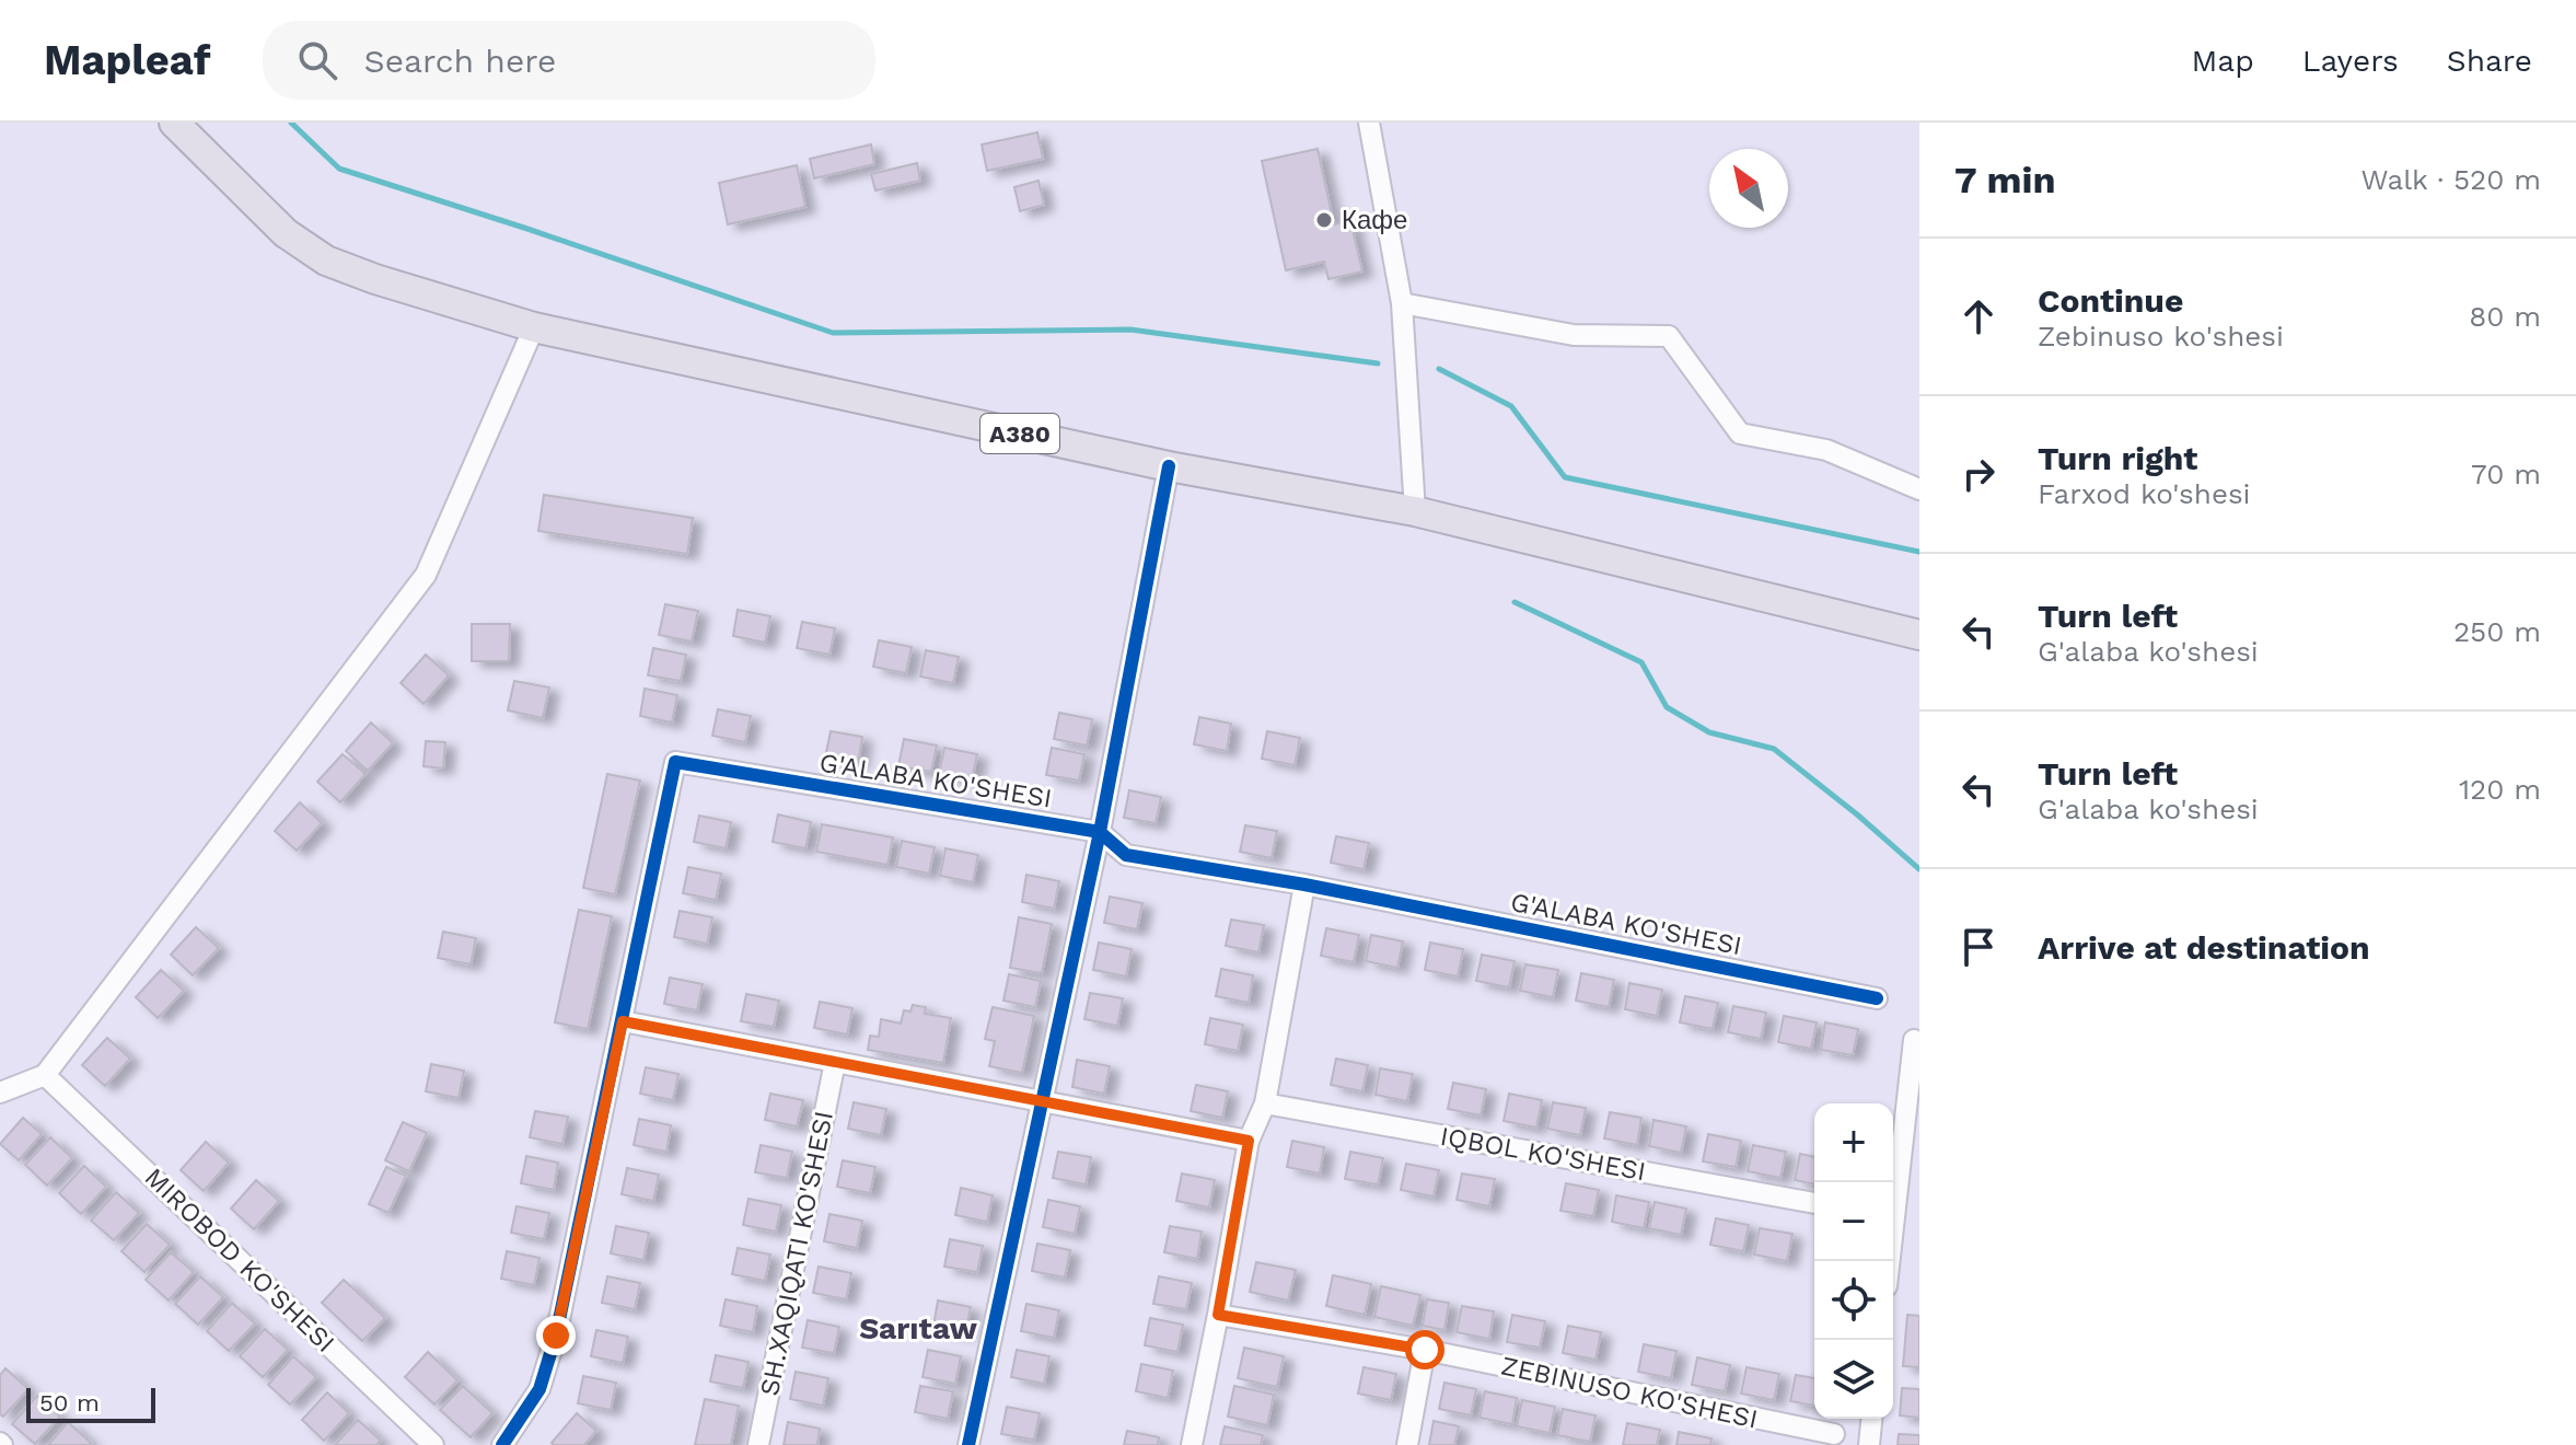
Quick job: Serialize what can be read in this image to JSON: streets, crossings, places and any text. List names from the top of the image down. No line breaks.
{"streets":{"highway":["A380"],"street":["G'ALABA KO'SHESI","IQBOL KO'SHESI","SH.XAQIQATI KO'SHESI","MIROBOD KO'SHESI","ZEBINUSO KO'SHESI"]},"districts":["Sarıtaw"],"places":["Кафе"],"scale_bar":"50 m","north":"top left","page":{"header":"Mapleaf","search":"Search here","nav":["Map","Layers","Share"],"heading":["7 min","Walk · 520 m"],"list":[["Continue","Zebinuso ko'shesi","80 m"],["Turn right","Farxod ko'shesi","70 m"],["Turn left","G'alaba ko'shesi","250 m"],["Turn left","G'alaba ko'shesi","120 m"],"Arrive at destination"],"map_buttons":["+","−"],"scale":"50 m"}}
